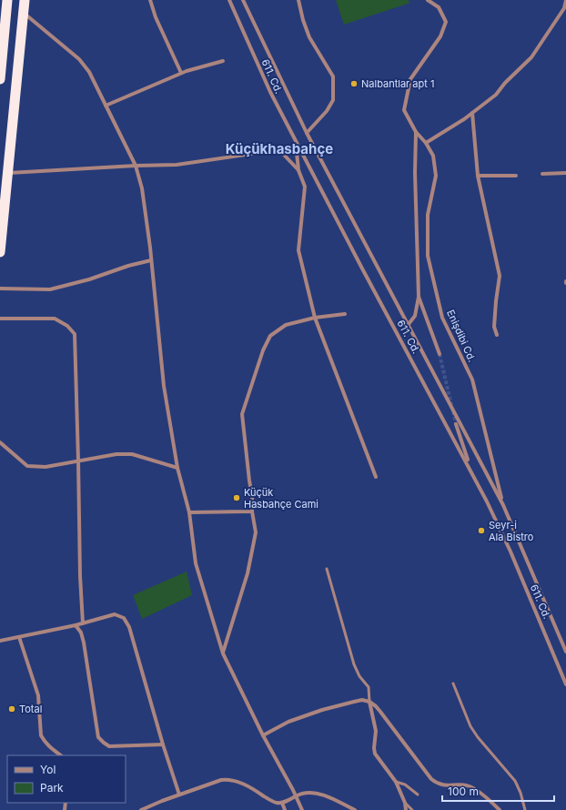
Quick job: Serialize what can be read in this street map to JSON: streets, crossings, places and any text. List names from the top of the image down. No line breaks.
{"streets":{"street":["611. Cd.","Enişdibi Cd."]},"crossings":[["611. Cd.","Enişdibi Cd."]],"districts":["Küçükhasbahçe"],"places":["Nalbantlar apt 1","Küçük Hasbahçe Cami","Seyr-i Ala Bistro","Total"],"legend":["Yol","Park"],"scale_bar":"100 m"}
